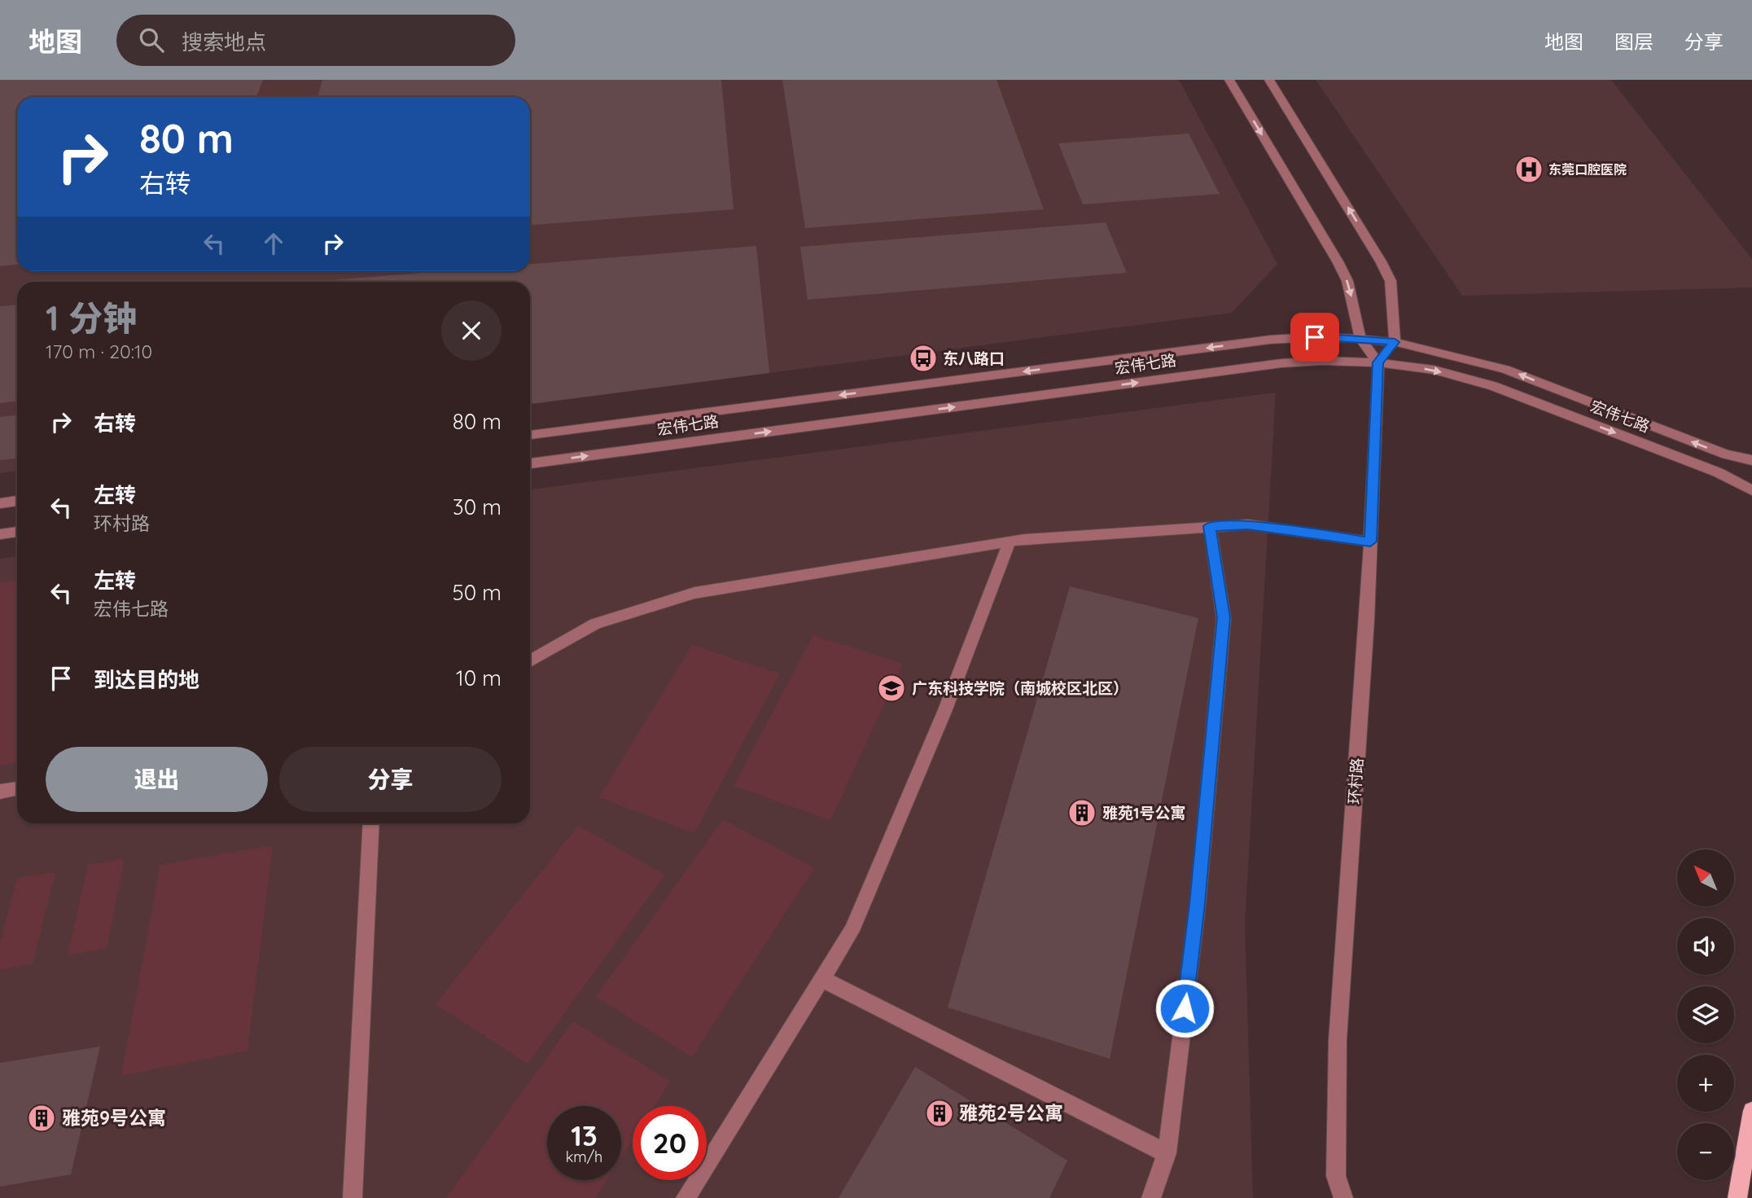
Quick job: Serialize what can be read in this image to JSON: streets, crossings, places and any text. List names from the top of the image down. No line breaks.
{"streets":{"street":["宏伟七路","环村路"]},"crossings":[["宏伟七路","环村路"]],"places":{"hospital":["东莞口腔医院"],"bus stop":["东八路口"],"school or university":["广东科技学院（南城校区北区）"],"building":["雅苑1号公寓","雅苑2号公寓","雅苑9号公寓"]},"north":"top left","page":{"header":"地图","search":"搜索地点","nav":["地图","图层","分享"],"turn":["80 m","右转"],"heading":["1 分钟","170 m · 20:10"],"list":[{"name":"右转","value":"80 m"},{"name":"左转","note":"环村路","value":"30 m"},{"name":"左转","note":"宏伟七路","value":"50 m"},{"name":"到达目的地","value":"10 m"}],"buttons":["退出","分享"],"map_buttons":["+","−"],"speed":"13 km/h","limit":"20"}}
